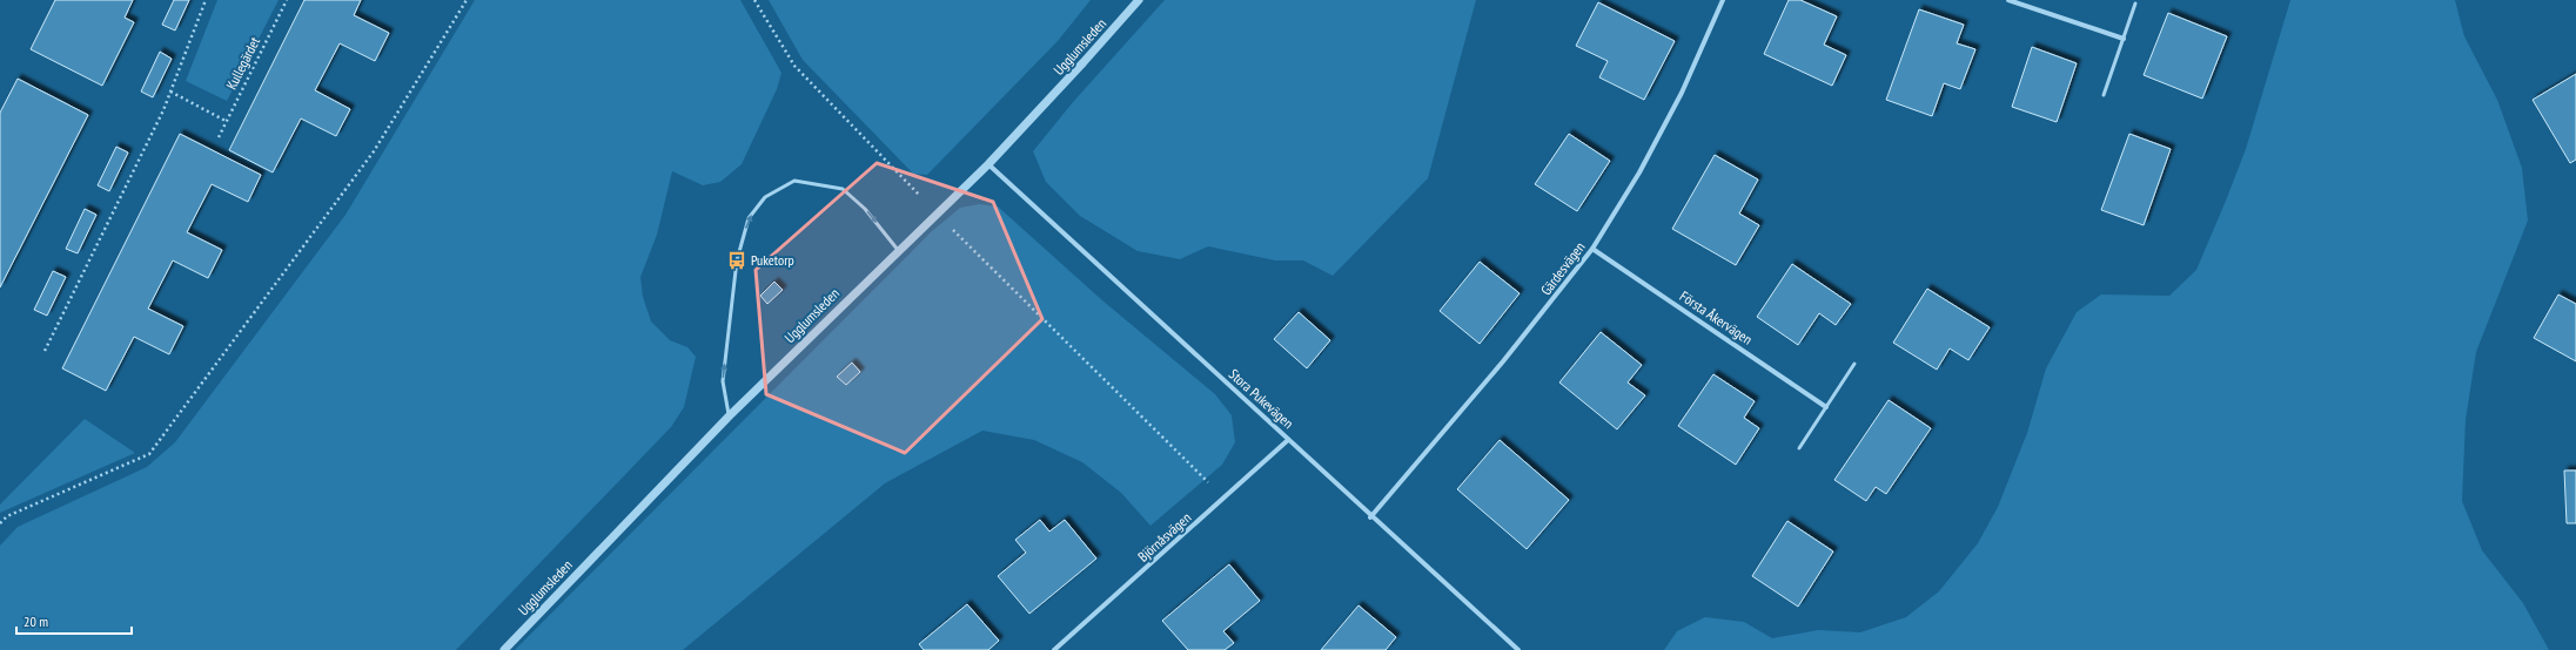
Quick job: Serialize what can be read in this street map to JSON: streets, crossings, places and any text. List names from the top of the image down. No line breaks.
{"streets":{"street":["Ugglumsleden","Gärdesvägen","Första Åkervägen","Stora Pukevägen","Björnåsvägen"],"path":["Kullegärdet"]},"crossings":[["Ugglumsleden","Stora Pukevägen"],["Gärdesvägen","Första Åkervägen"],["Gärdesvägen","Stora Pukevägen"],["Stora Pukevägen","Björnåsvägen"]],"places":{"bus stop":["Puketorp"]},"scale_bar":"20 m"}
